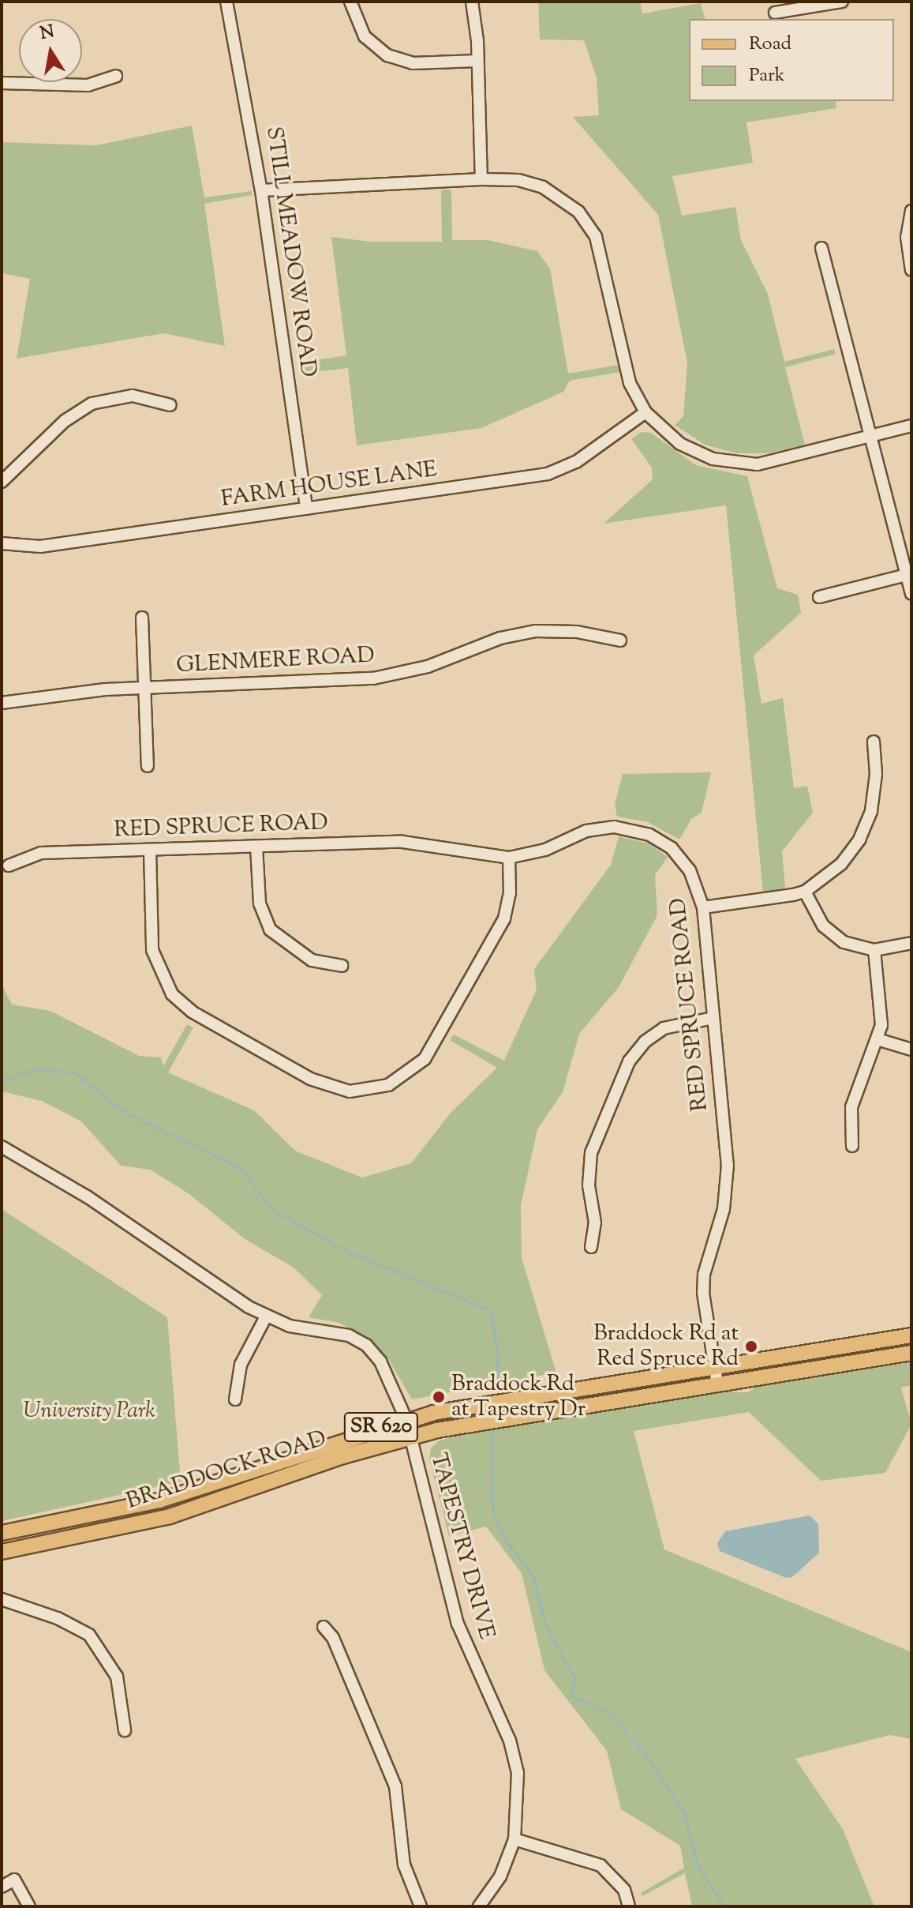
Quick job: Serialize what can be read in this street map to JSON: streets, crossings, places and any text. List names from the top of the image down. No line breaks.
{"streets":{"main road":["SR 620","BRADDOCK ROAD"],"street":["STILL MEADOW ROAD","FARM HOUSE LANE","GLENMERE ROAD","RED SPRUCE ROAD","TAPESTRY DRIVE"]},"crossings":[["STILL MEADOW ROAD","FARM HOUSE LANE"],["RED SPRUCE ROAD","BRADDOCK ROAD"],["BRADDOCK ROAD","TAPESTRY DRIVE"]],"parks":["University Park"],"places":["Braddock Rd at Red Spruce Rd","Braddock Rd at Tapestry Dr"],"legend":["Road","Park"],"north":"top"}
